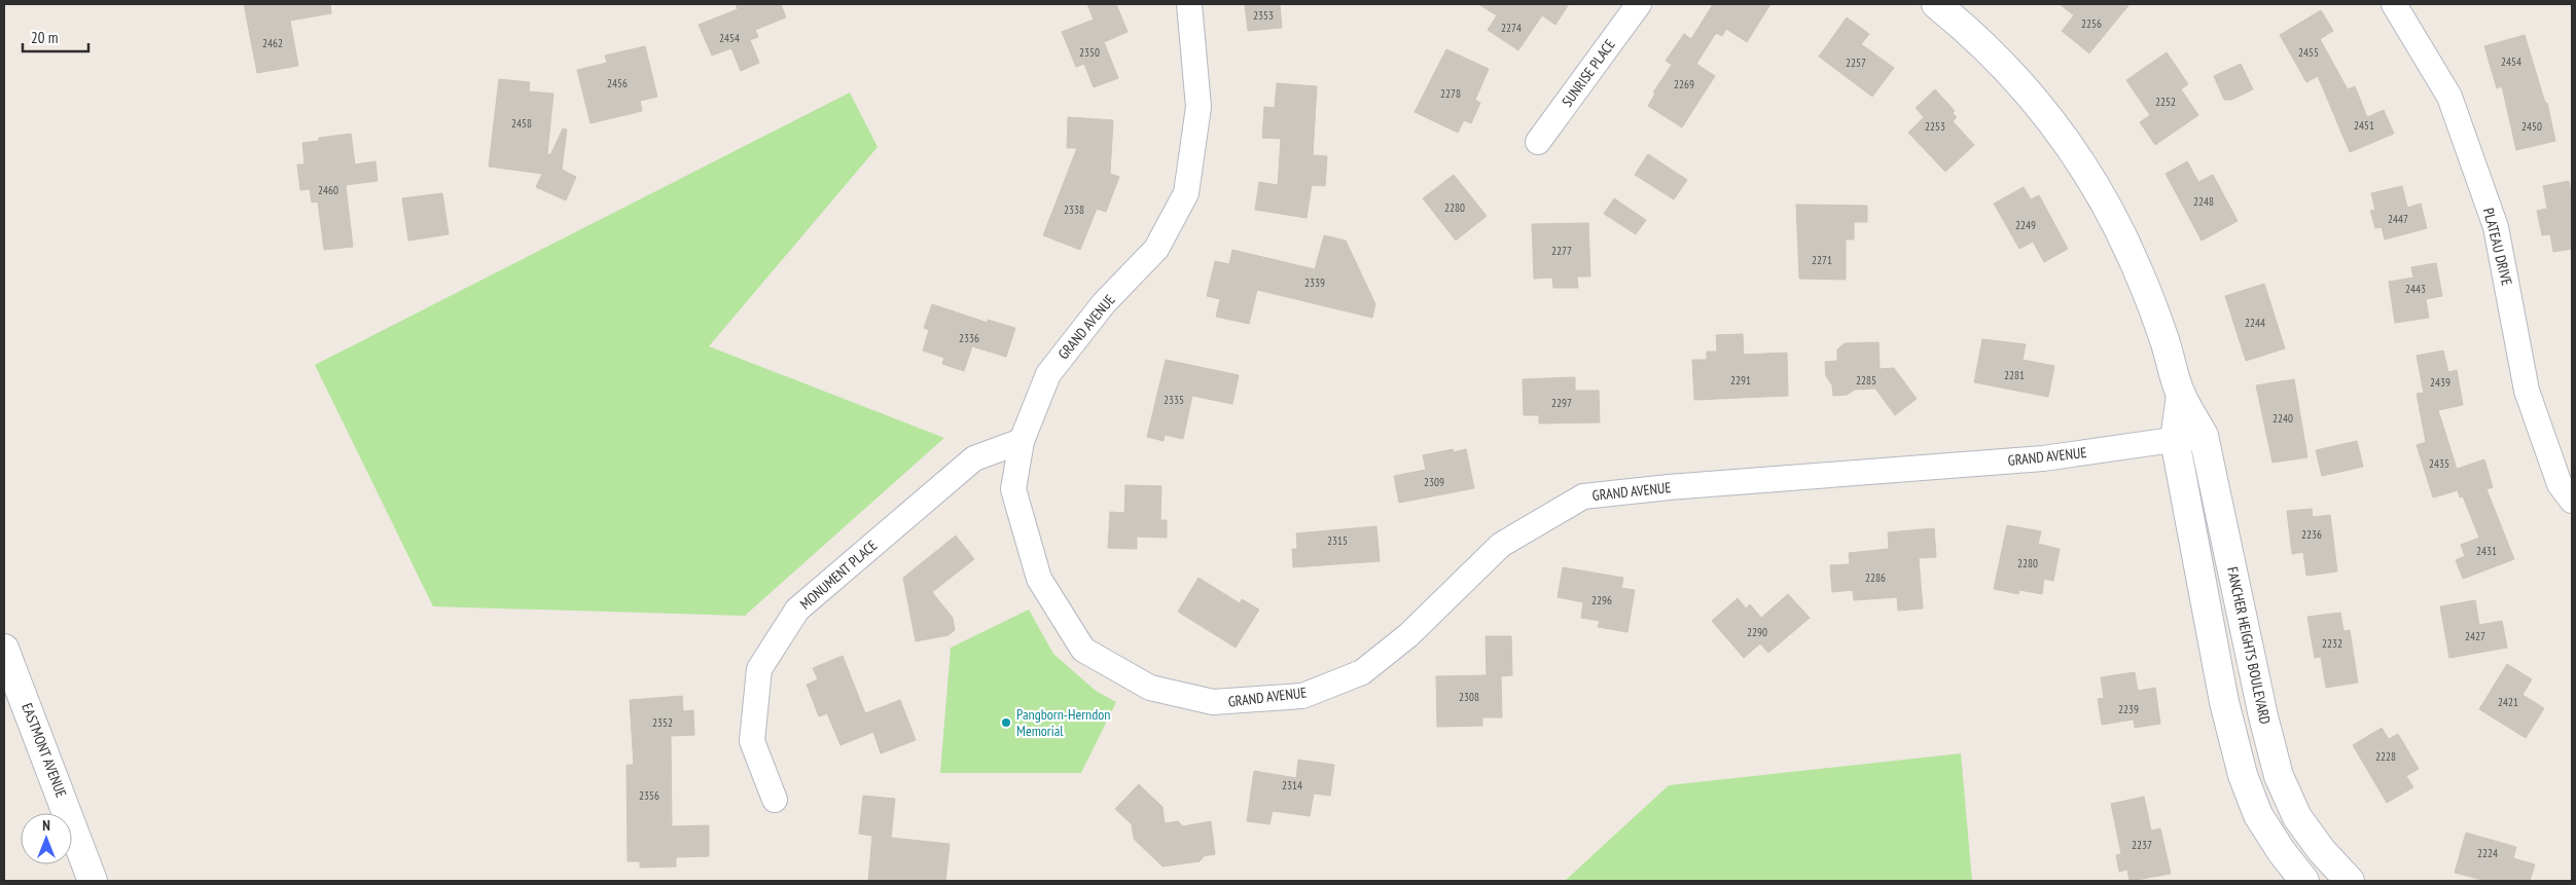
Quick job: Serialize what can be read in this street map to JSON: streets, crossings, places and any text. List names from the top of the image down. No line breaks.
{"streets":{"street":["SUNRISE PLACE","PLATEAU DRIVE","GRAND AVENUE","MONUMENT PLACE","FANCHER HEIGHTS BOULEVARD","EASTMONT AVENUE"]},"crossings":[["GRAND AVENUE","MONUMENT PLACE"],["GRAND AVENUE","FANCHER HEIGHTS BOULEVARD"]],"places":["Pangborn-Herndon Memorial"],"house_numbers":["2353","2256","2274","2454","2462","2350","2455","2454","2257","2456","2269","2278","2252","2458","2451","2253","2450","2460","2248","2280","2338","2447","2249","2277","2271","2339","2443","2244","2336","2281","2291","2285","2439","2335","2297","2240","2435","2309","2236","2315","2431","2280","2286","2296","2290","2427","2232","2308","2421","2239","2352","2228","2314","2356","2237","2224"],"scale_bar":"20 m","north":"top"}
